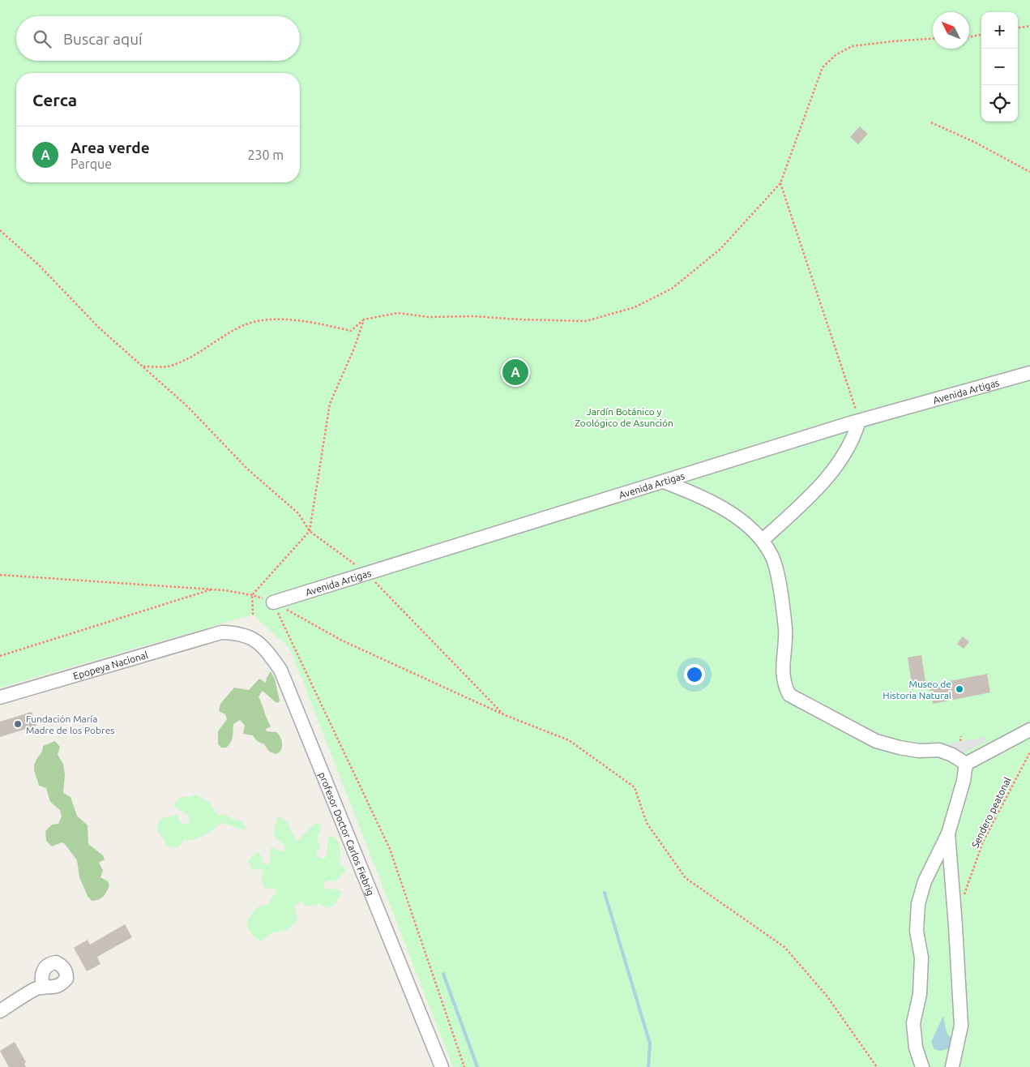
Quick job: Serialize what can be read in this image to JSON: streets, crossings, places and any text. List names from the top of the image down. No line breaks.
{"streets":{"street":["Avenida Artigas","Epopeya Nacional","profesor Doctor Carlos Fiebrig"],"path":["Sendero peatonal"]},"crossings":[["Epopeya Nacional","profesor Doctor Carlos Fiebrig"]],"parks":["Jardín Botánico y Zoológico de Asunción"],"places":["Museo de Historia Natural","Fundación María Madre de los Pobres"],"north":"top left","page":{"map_buttons":["+","−"],"search":"Buscar aquí","heading":"Cerca","list":[{"mark":"A","name":"Area verde","note":"Parque","value":"230 m"}],"pins":"A"}}
